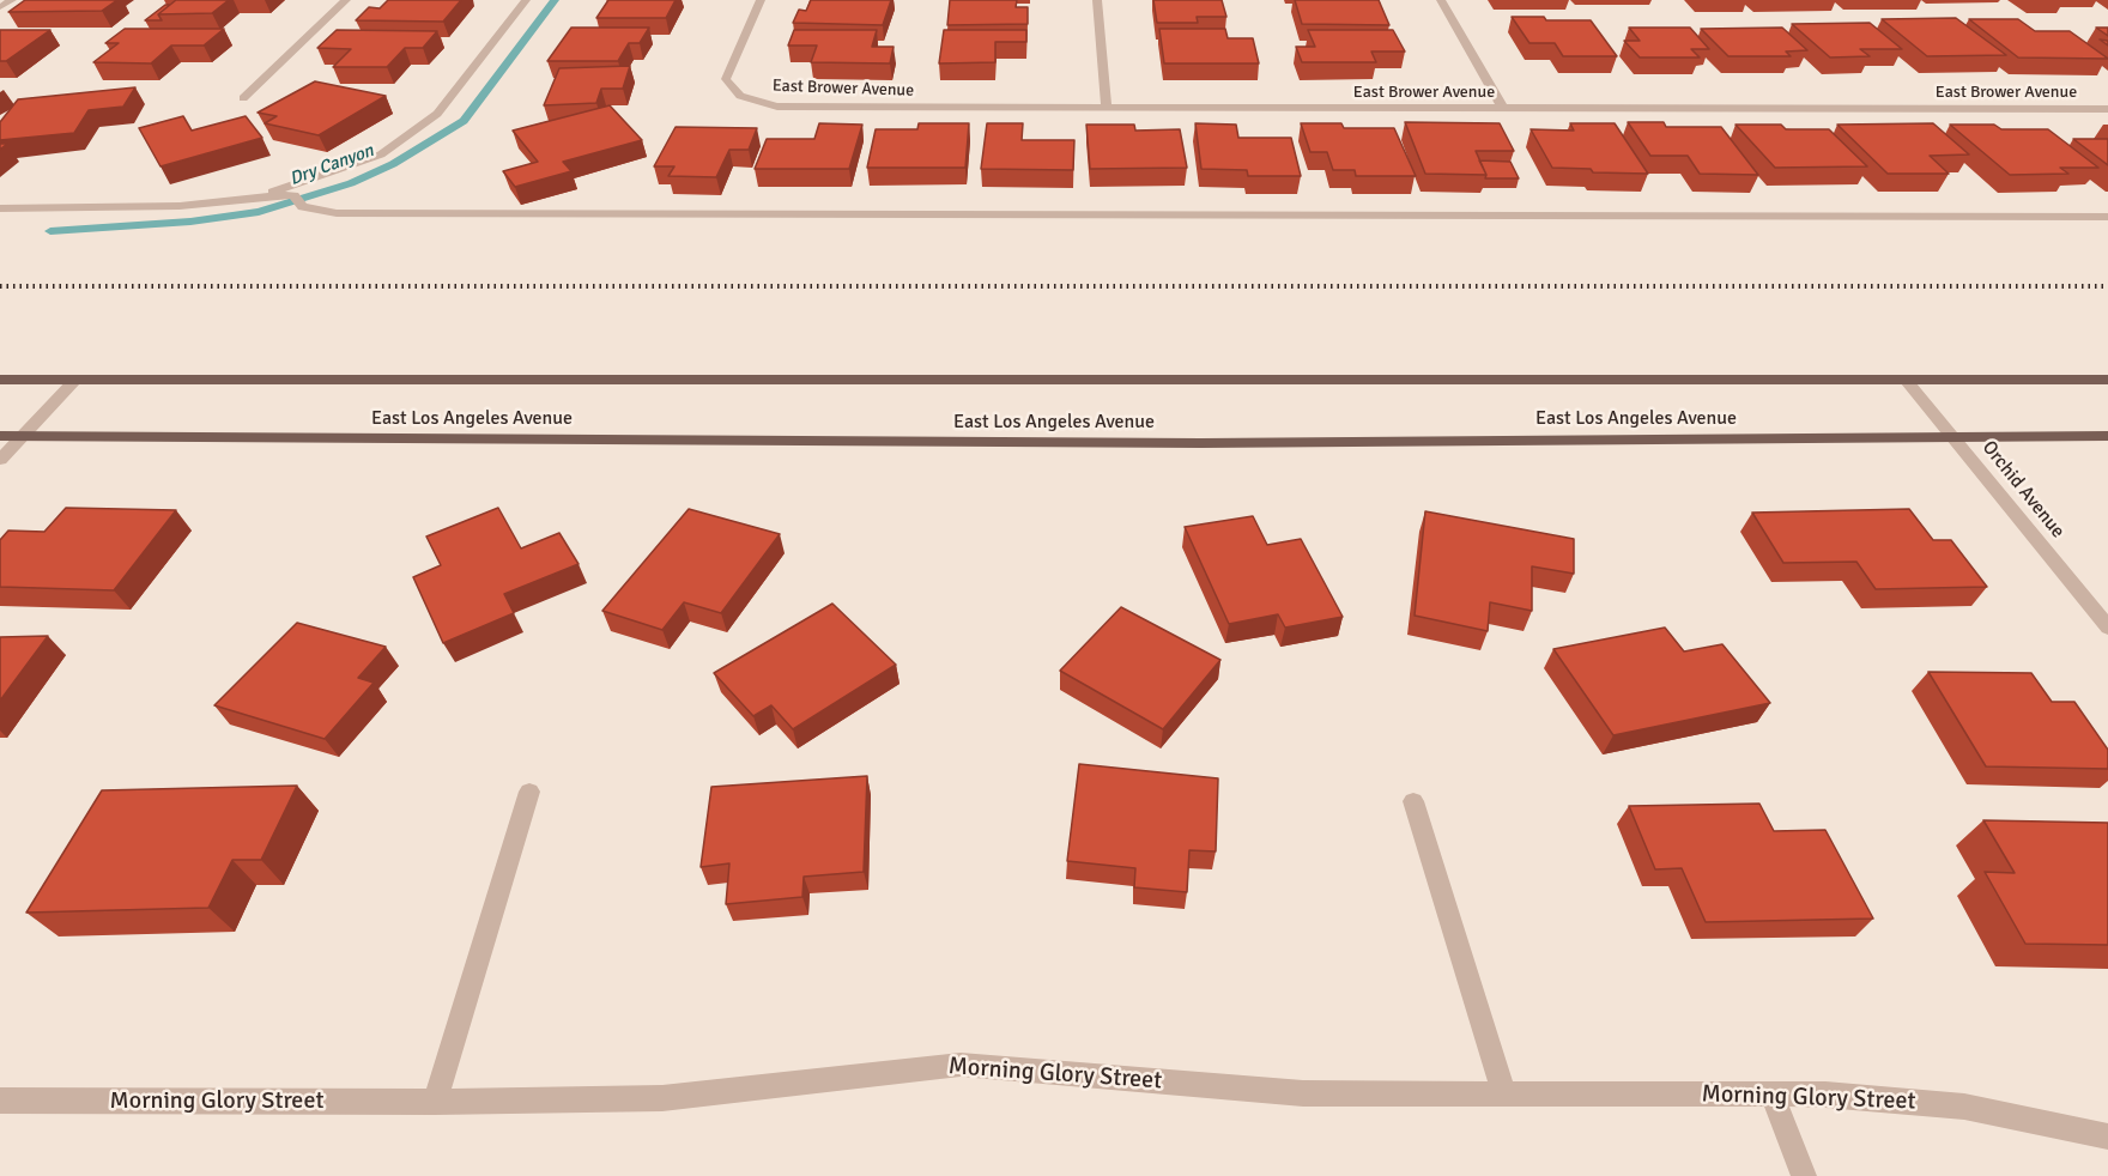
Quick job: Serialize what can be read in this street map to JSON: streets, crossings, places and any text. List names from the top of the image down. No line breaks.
{"streets":{"main road":["East Los Angeles Avenue"],"street":["East Brower Avenue","Orchid Avenue","Morning Glory Street"]},"crossings":[["East Los Angeles Avenue","Orchid Avenue"]],"water":["Dry Canyon"]}
